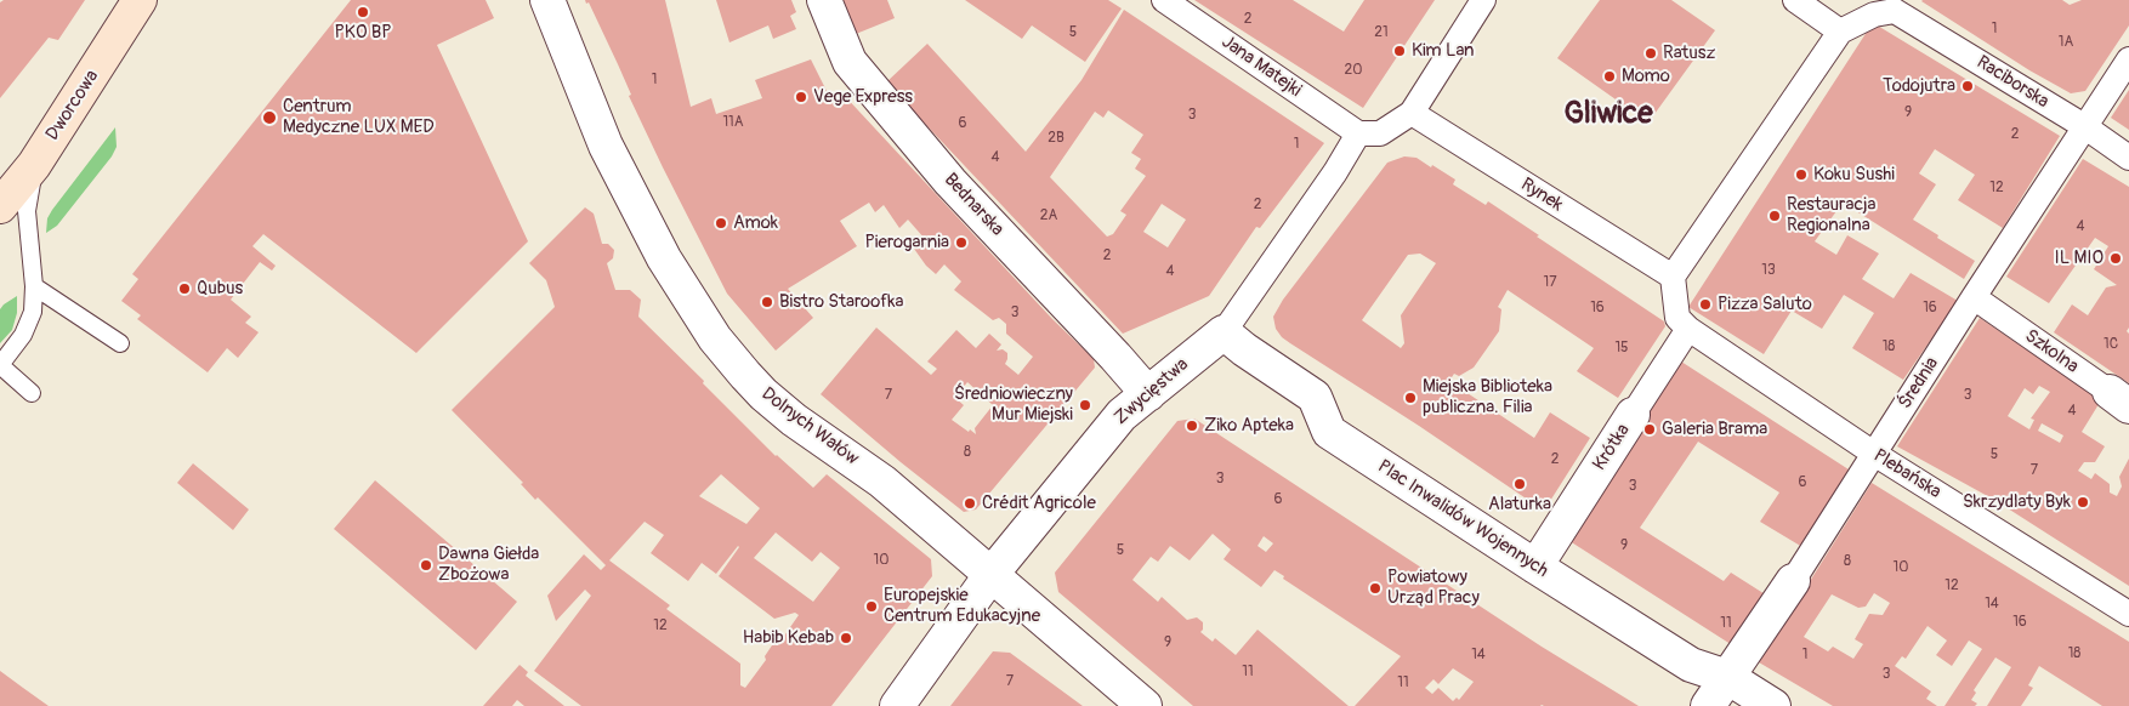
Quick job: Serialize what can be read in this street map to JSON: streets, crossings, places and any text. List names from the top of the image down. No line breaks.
{"streets":{"main road":["Dworcowa"],"street":["Jana Matejki","Raciborska","Rynek","Bednarska","Szkolna","Średnia","Zwycięstwa","Dolnych Wałów","Krótka","Plebańska","Plac Inwalidów Wojennych"]},"crossings":[["Jana Matejki","Zwycięstwa"],["Raciborska","Średnia"],["Bednarska","Zwycięstwa"],["Szkolna","Średnia"],["Średnia","Plebańska"],["Średnia","Plac Inwalidów Wojennych"],["Zwycięstwa","Dolnych Wałów"],["Zwycięstwa","Plac Inwalidów Wojennych"],["Krótka","Plebańska"],["Krótka","Plac Inwalidów Wojennych"]],"districts":["Gliwice"],"places":["PKO BP","Kim Lan","Ratusz","Momo","Todojutra","Vege Express","Centrum Medyczne LUX MED","Koku Sushi","Restauracja Regionalna","Amok","Pierogarnia","IL MIO","Qubus","Bistro Staroofka","Pizza Saluto","Miejska Biblioteka publiczna. Filia","Średniowieczny Mur Miejski","Ziko Apteka","Galeria Brama","Alaturka","Skrzydlaty Byk","Crédit Agricole","Dawna Giełda Zbożowa","Powiatowy Urząd Pracy","Europejskie Centrum Edukacyjne","Habib Kebab"],"house_numbers":["2","1","5","21","1A","20","1","9","3","11A","6","2","2B","1","4","12","2","2A","4","2","13","4","17","16","16","3","1C","18","15","7","3","4","8","5","2","7","3","6","3","6","9","5","10","8","10","12","14","16","11","12","9","18","14","1","11","3","7","11"]}
